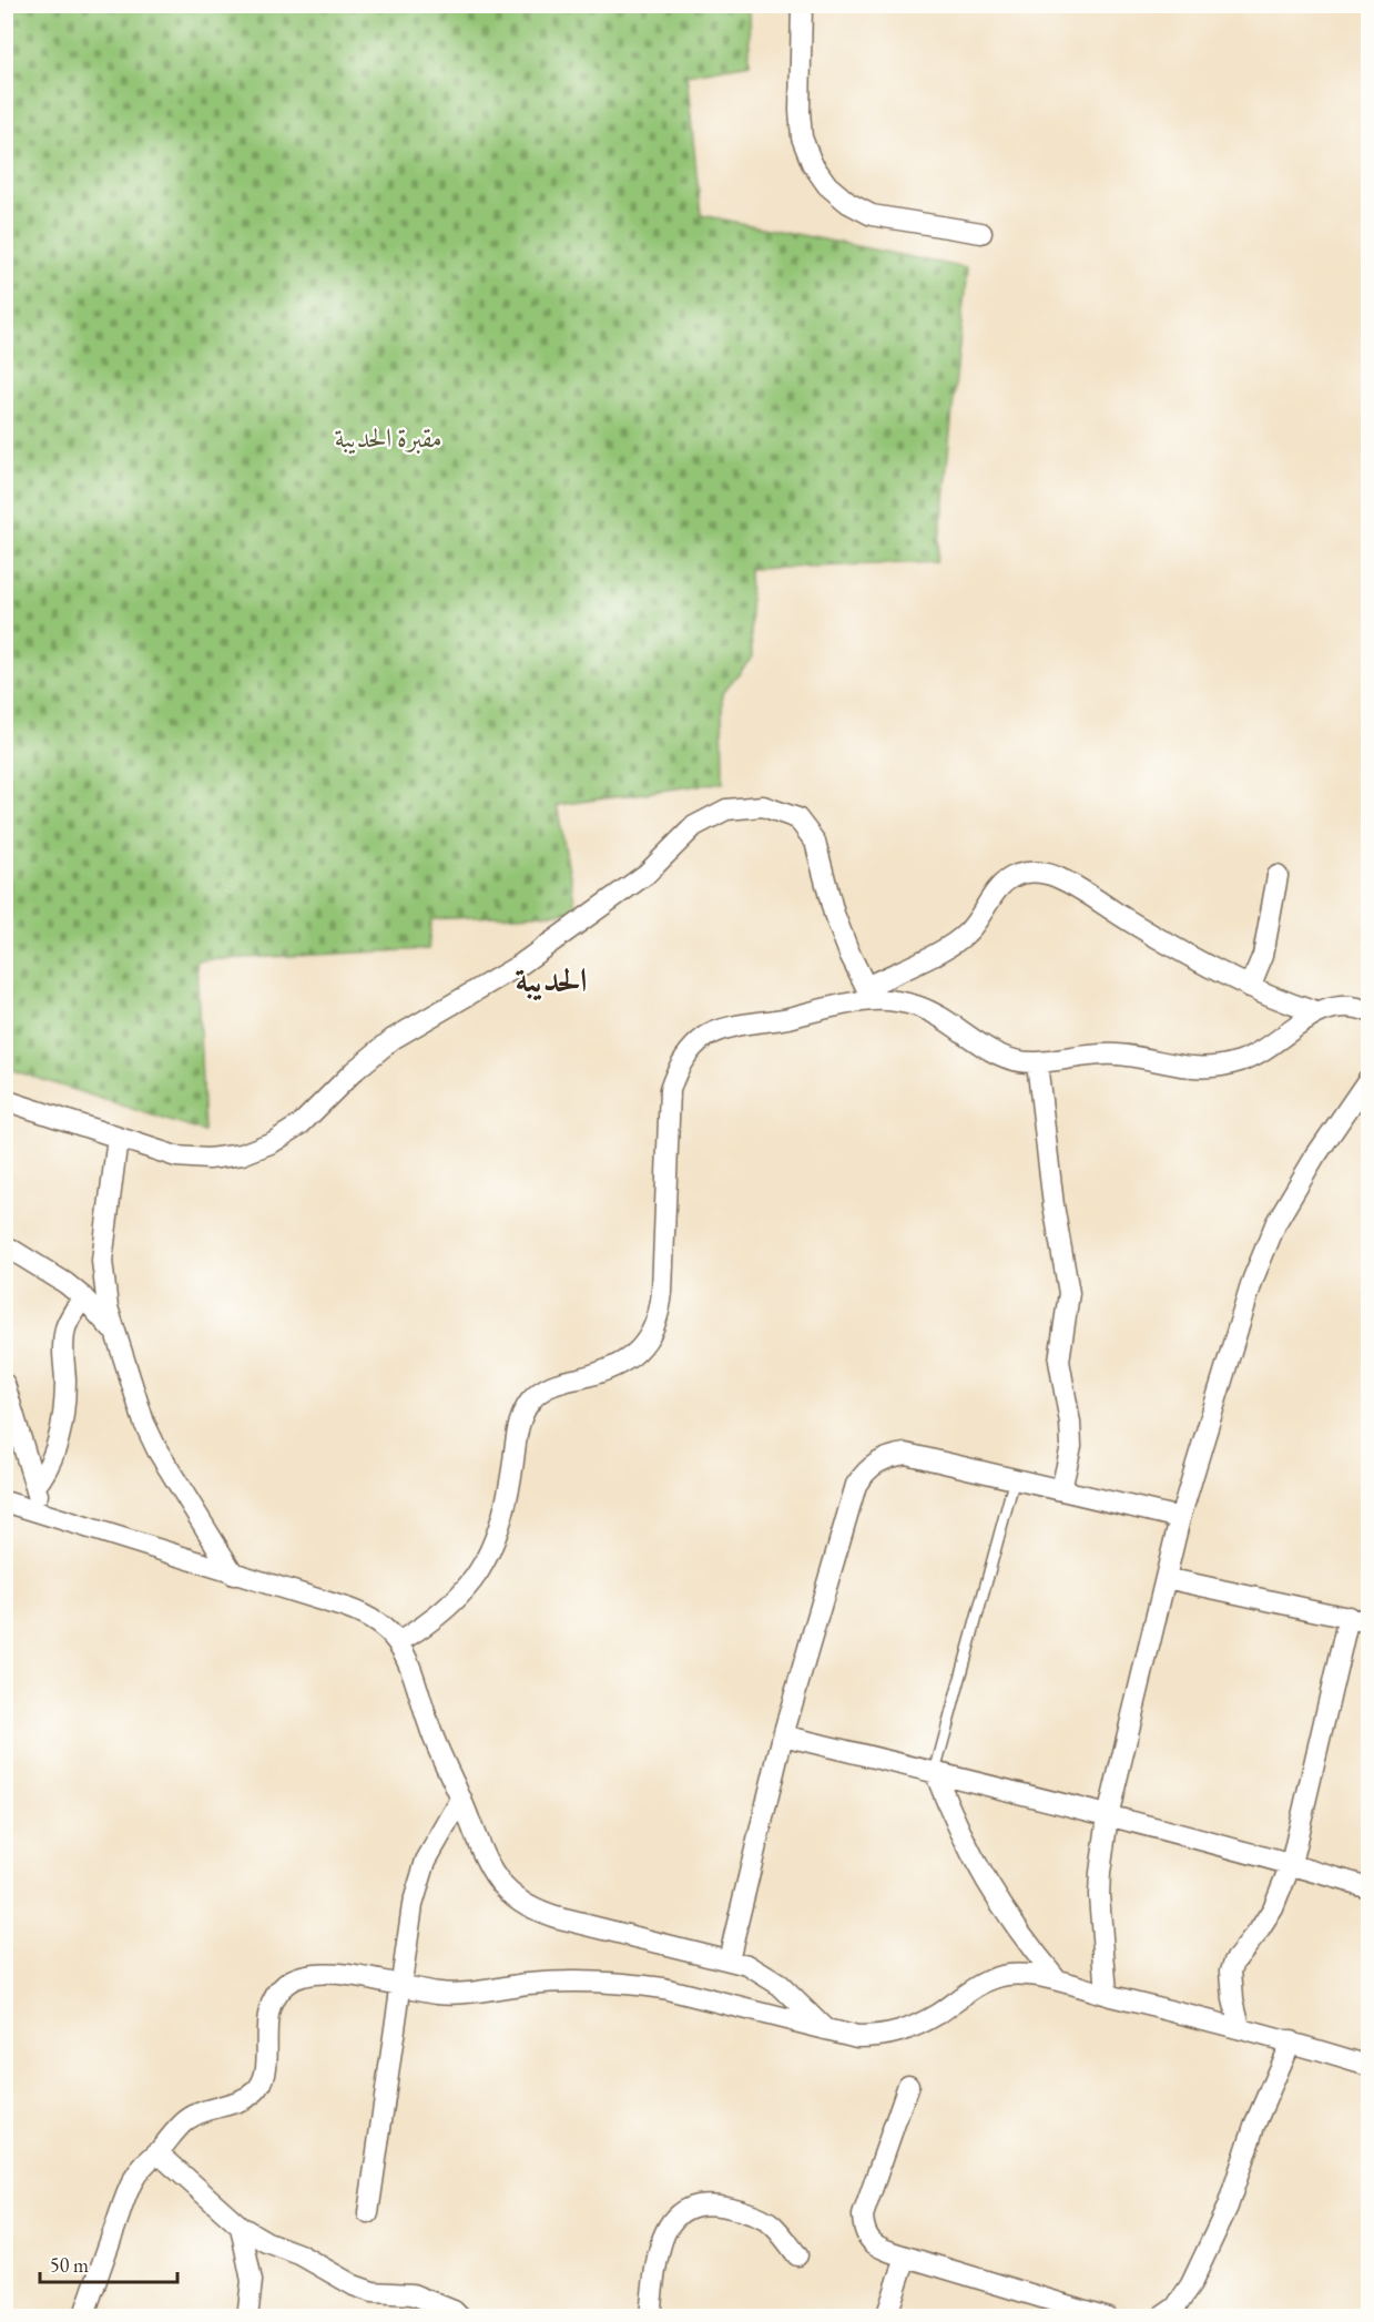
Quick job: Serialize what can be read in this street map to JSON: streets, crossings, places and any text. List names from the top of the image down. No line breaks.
{"districts":["الحديبة"],"parks":["مقبرة الحديبة"],"scale_bar":"50 m"}
